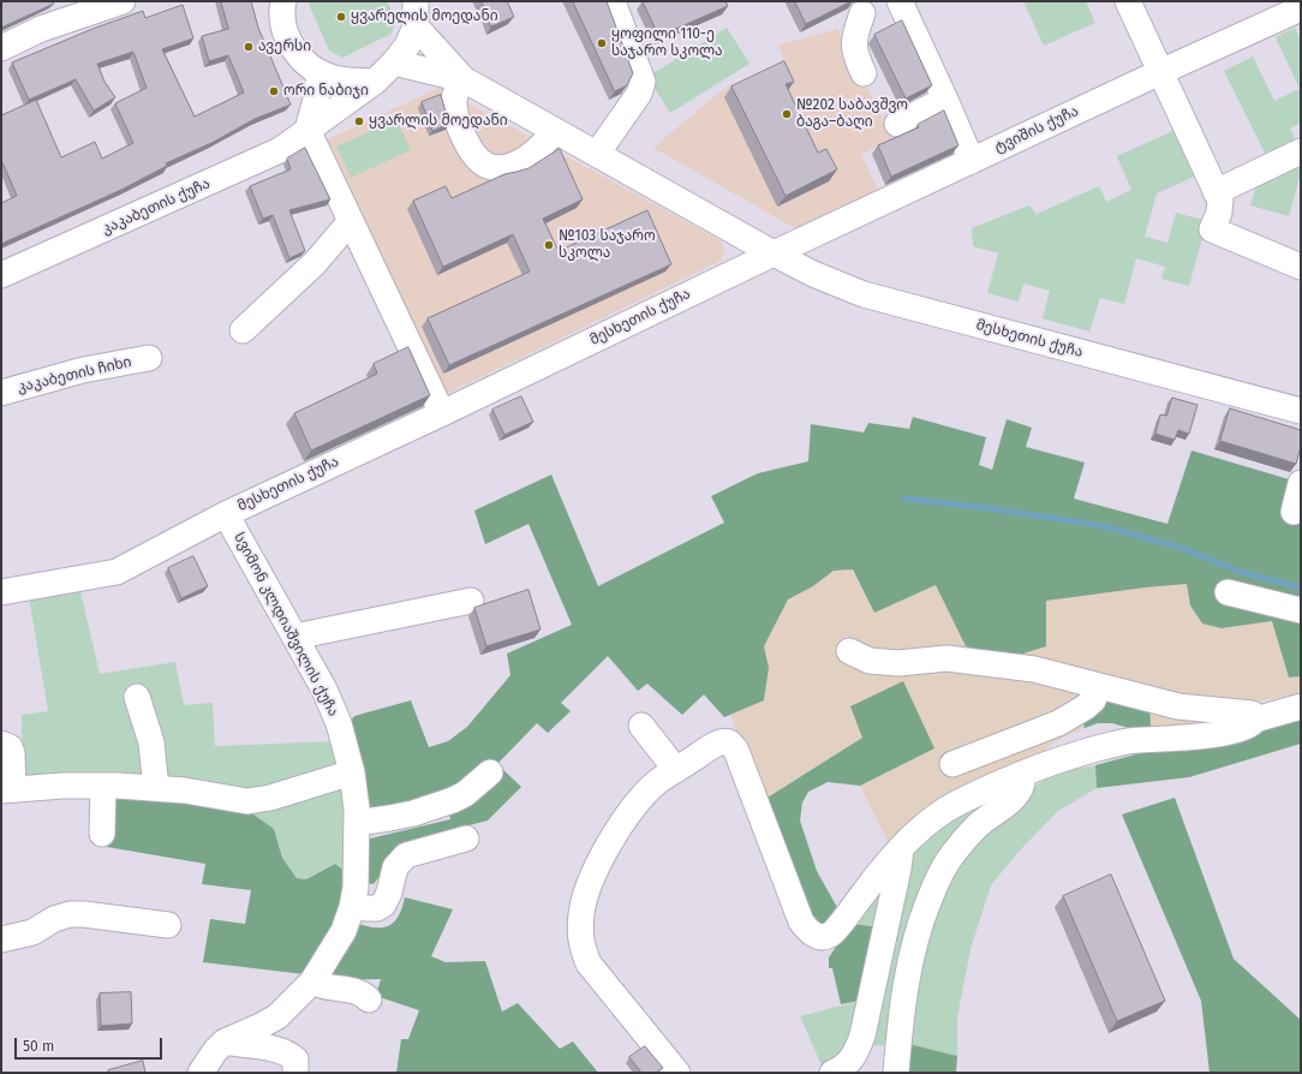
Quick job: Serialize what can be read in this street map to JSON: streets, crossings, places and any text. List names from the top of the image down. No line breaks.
{"streets":{"street":["ტვიშის ქუჩა","კაკაბეთის ქუჩა","მესხეთის ქუჩა","კაკაბეთის ჩიხი","სვიმონ კლდიაშვილის ქუჩა"]},"crossings":[["ტვიშის ქუჩა","მესხეთის ქუჩა"],["მესხეთის ქუჩა","სვიმონ კლდიაშვილის ქუჩა"]],"places":["ყვარელის მოედანი","ყოფილი 110-ე საჯარო სკოლა","ავერსი","ორი ნაბიჯი","№202 საბავშვო ბაგა–ბაღი","ყვარლის მოედანი","№103 საჯარო სკოლა"],"scale_bar":"50 m"}
